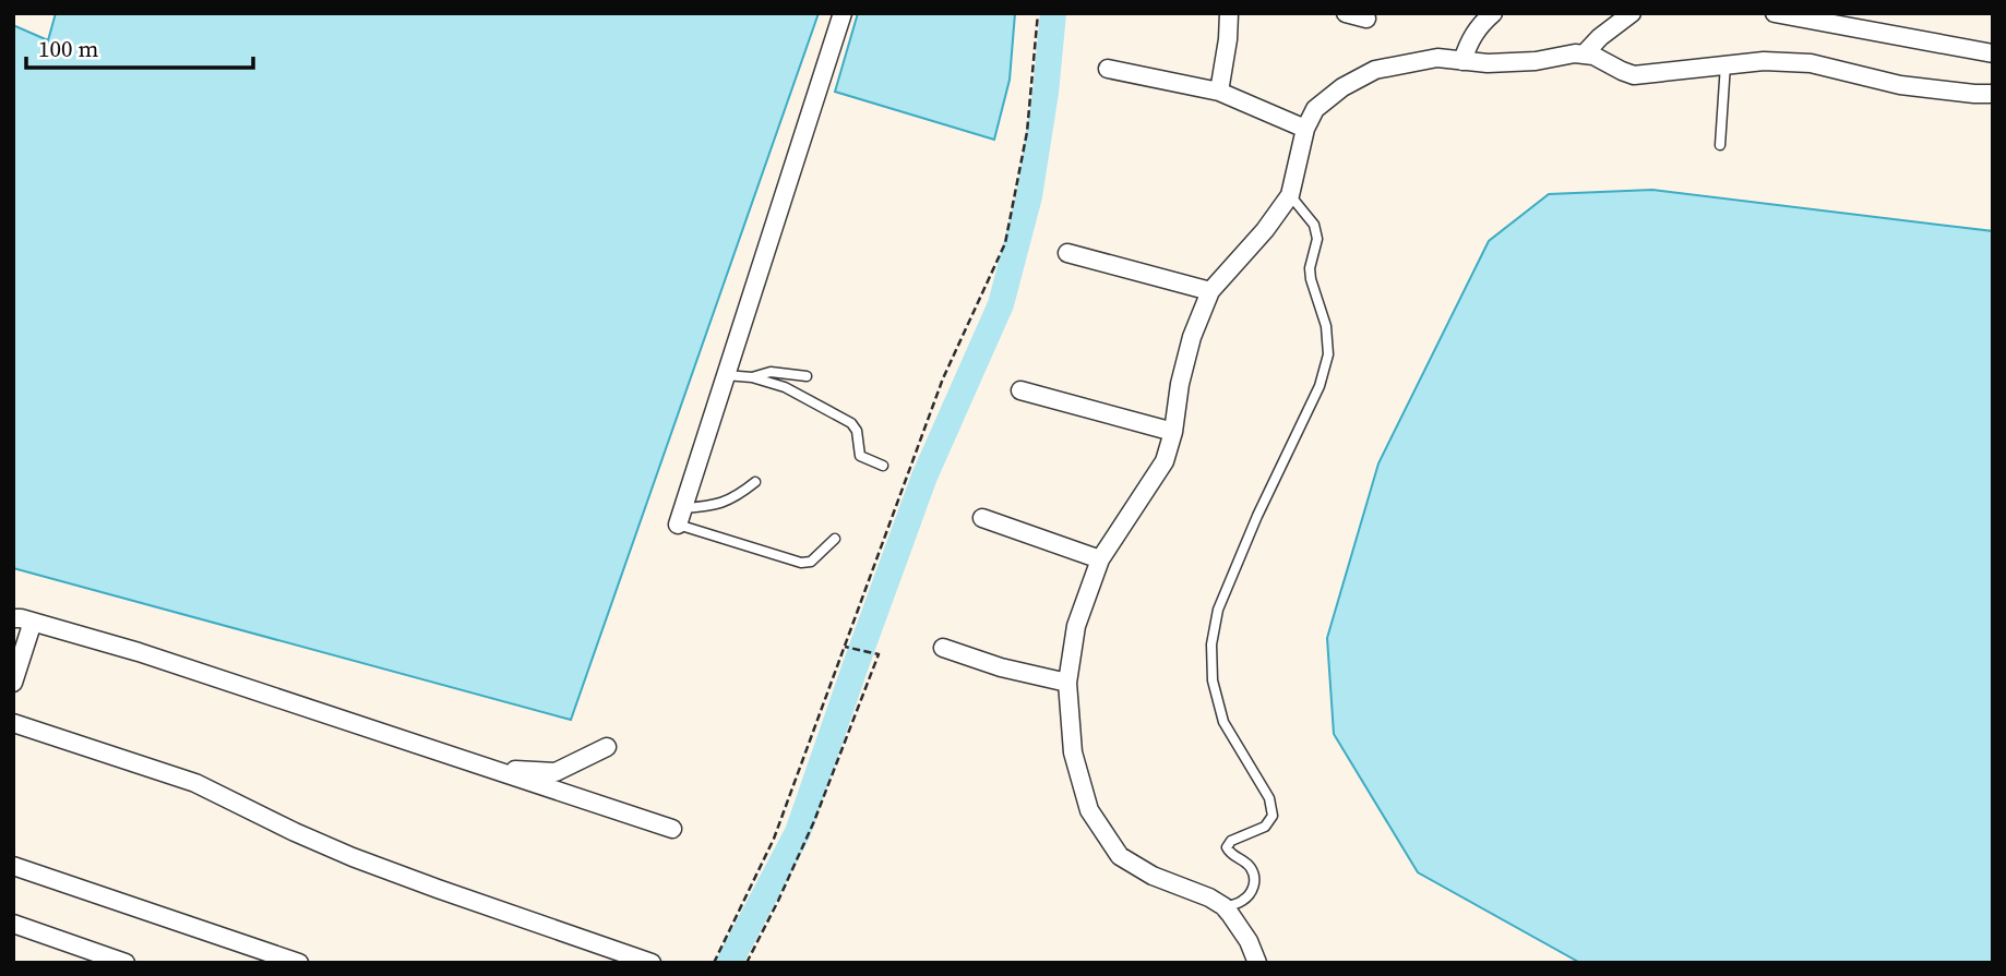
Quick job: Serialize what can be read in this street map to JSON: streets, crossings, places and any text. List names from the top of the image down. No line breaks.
{"scale_bar":"100 m"}
